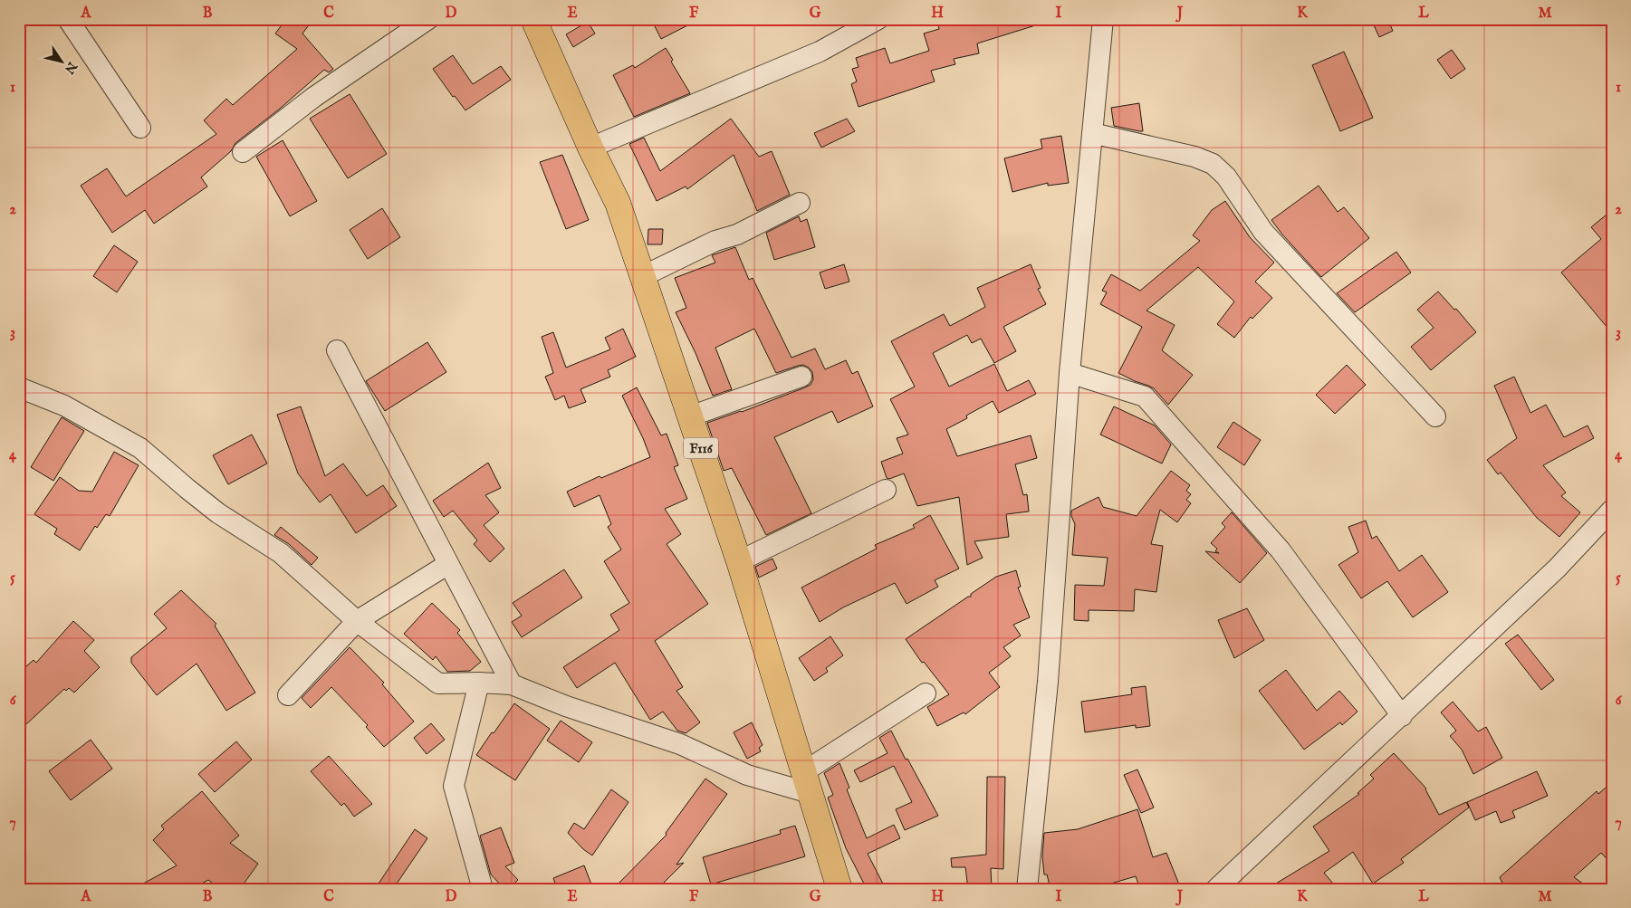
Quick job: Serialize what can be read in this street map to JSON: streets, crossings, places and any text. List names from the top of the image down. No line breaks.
{"streets":{"main road":["F116"]},"north":"bottom right","grid":{"columns":["A","B","C","D","E","F","G","H","I","J","K","L","M"],"rows":["1","2","3","4","5","6","7"]}}
